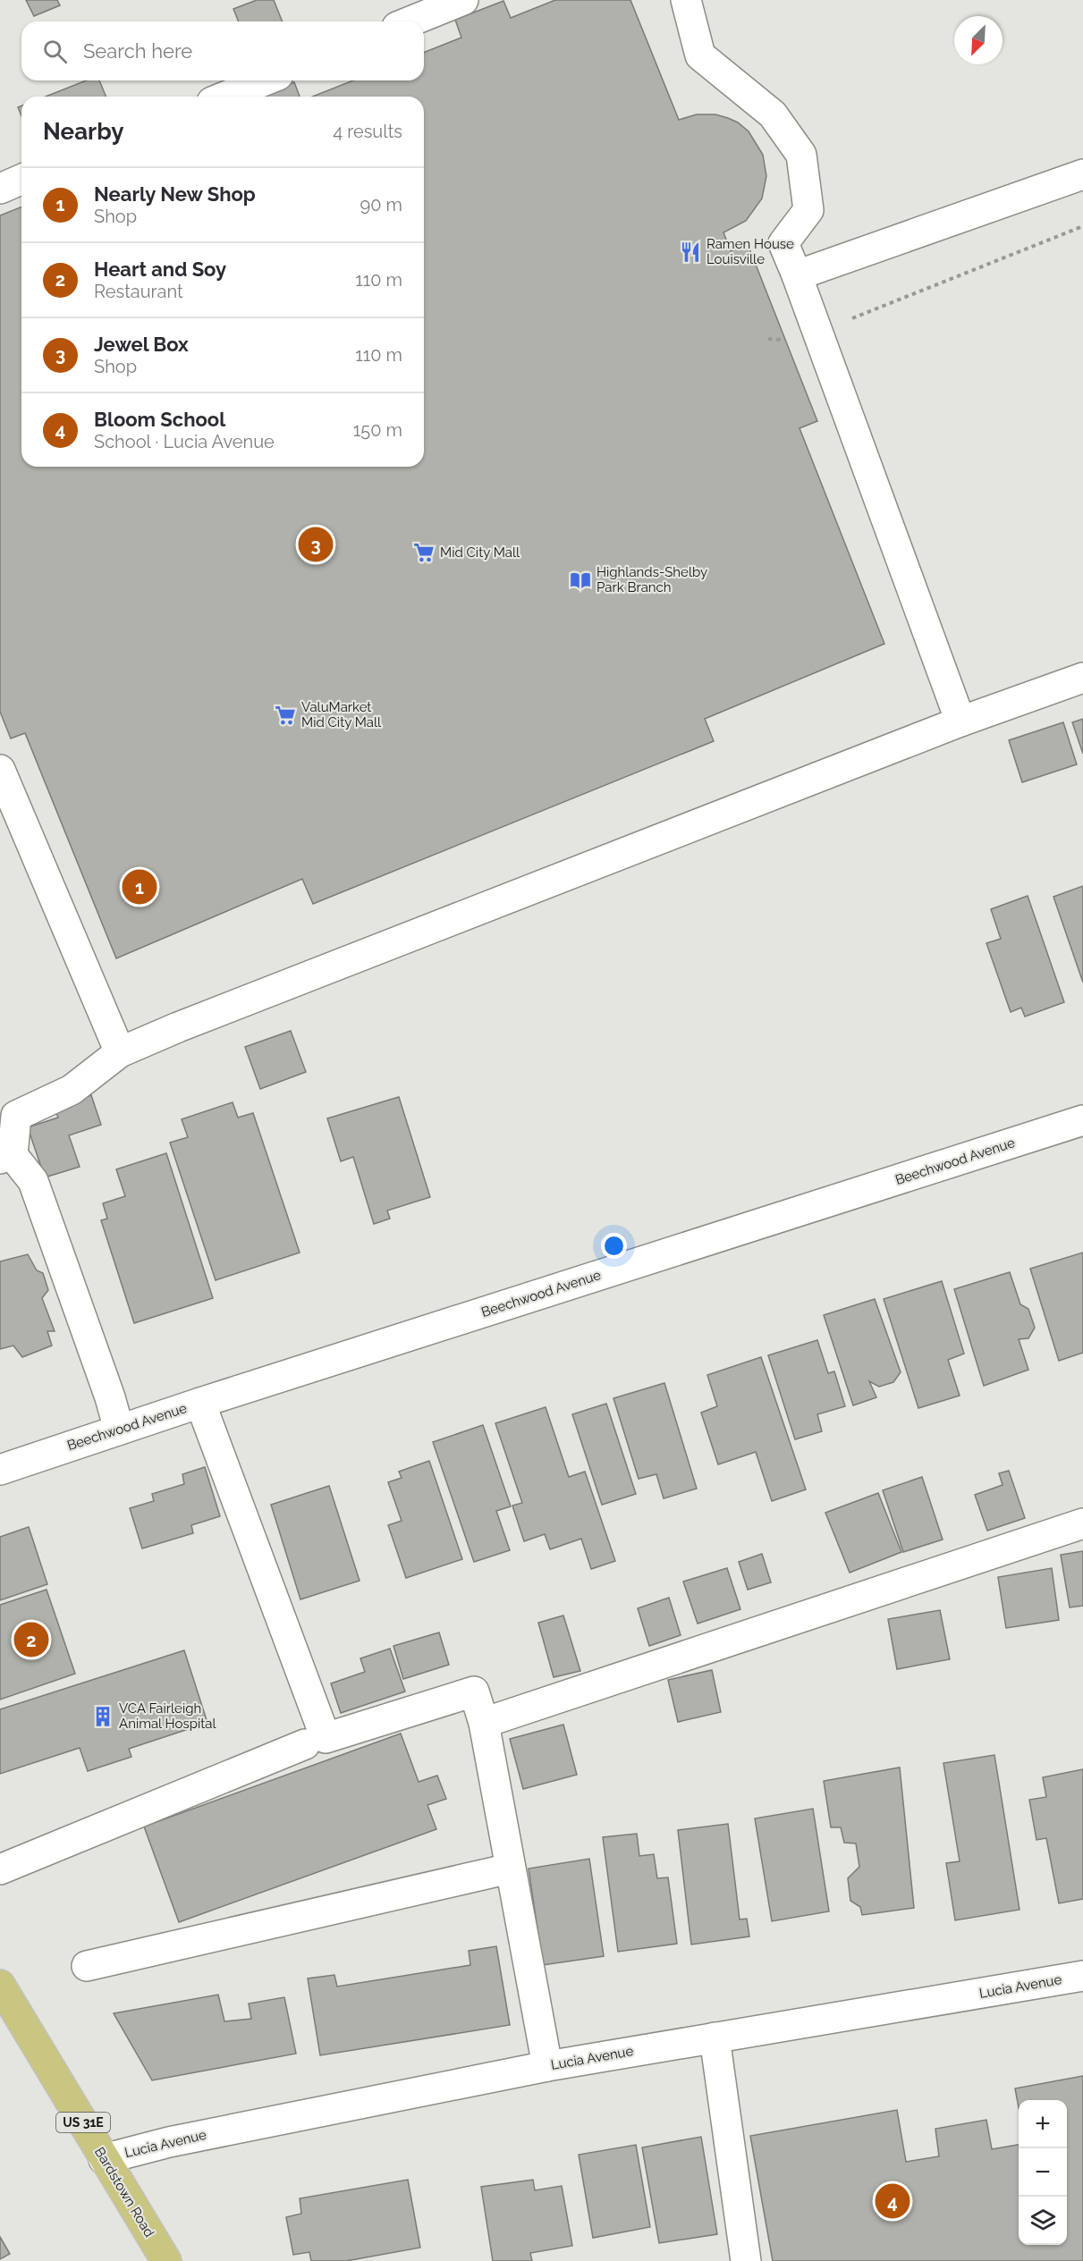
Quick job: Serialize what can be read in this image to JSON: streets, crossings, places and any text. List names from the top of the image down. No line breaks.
{"streets":{"main road":["US 31E","Bardstown Road"],"street":["Beechwood Avenue","Lucia Avenue"]},"crossings":[["Lucia Avenue","Bardstown Road"]],"places":{"restaurant":["Ramen House Louisville"],"supermarket":["Mid City Mall","ValuMarket Mid City Mall"],"library":["Highlands-Shelby Park Branch"],"building":["VCA Fairleigh Animal Hospital"]},"north":"bottom left","page":{"search":"Search here","heading":["Nearby","4 results"],"list":[{"mark":"1","name":"Nearly New Shop","note":"Shop","value":"90 m"},{"mark":"2","name":"Heart and Soy","note":"Restaurant","value":"110 m"},{"mark":"3","name":"Jewel Box","note":"Shop","value":"110 m"},{"mark":"4","name":"Bloom School","note":"School · Lucia Avenue","value":"150 m"}],"pins":["3","1","2","4"],"map_buttons":["+","−"]}}
